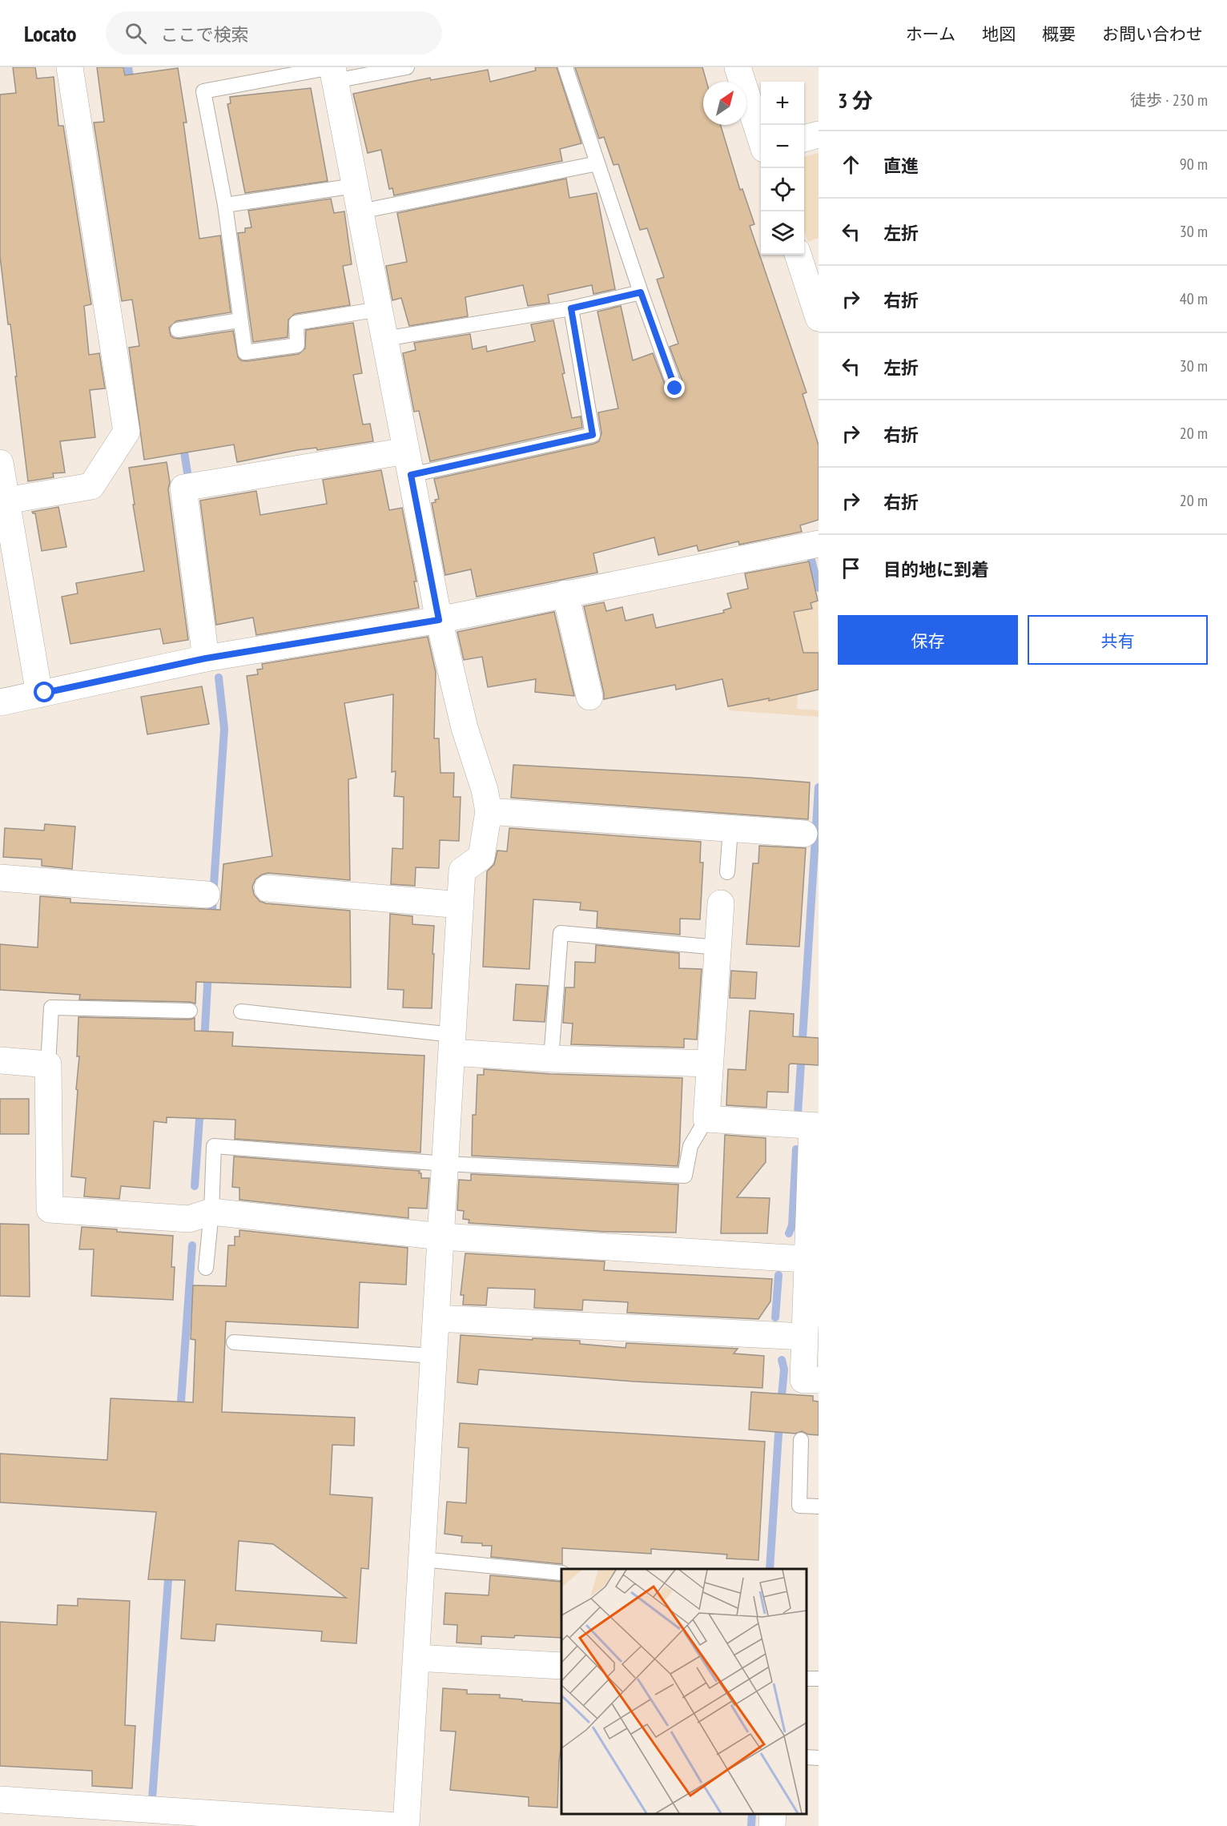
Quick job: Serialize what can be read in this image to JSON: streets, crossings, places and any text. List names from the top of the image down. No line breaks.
{"north":"top right","page":{"header":"Locato","search":"ここで検索","nav":["ホーム","地図","概要","お問い合わせ"],"heading":["3 分","徒歩 · 230 m"],"map_buttons":["+","−"],"list":[["直進","90 m"],["左折","30 m"],["右折","40 m"],["左折","30 m"],["右折","20 m"],["右折","20 m"],"目的地に到着"],"buttons":["保存","共有"]}}
